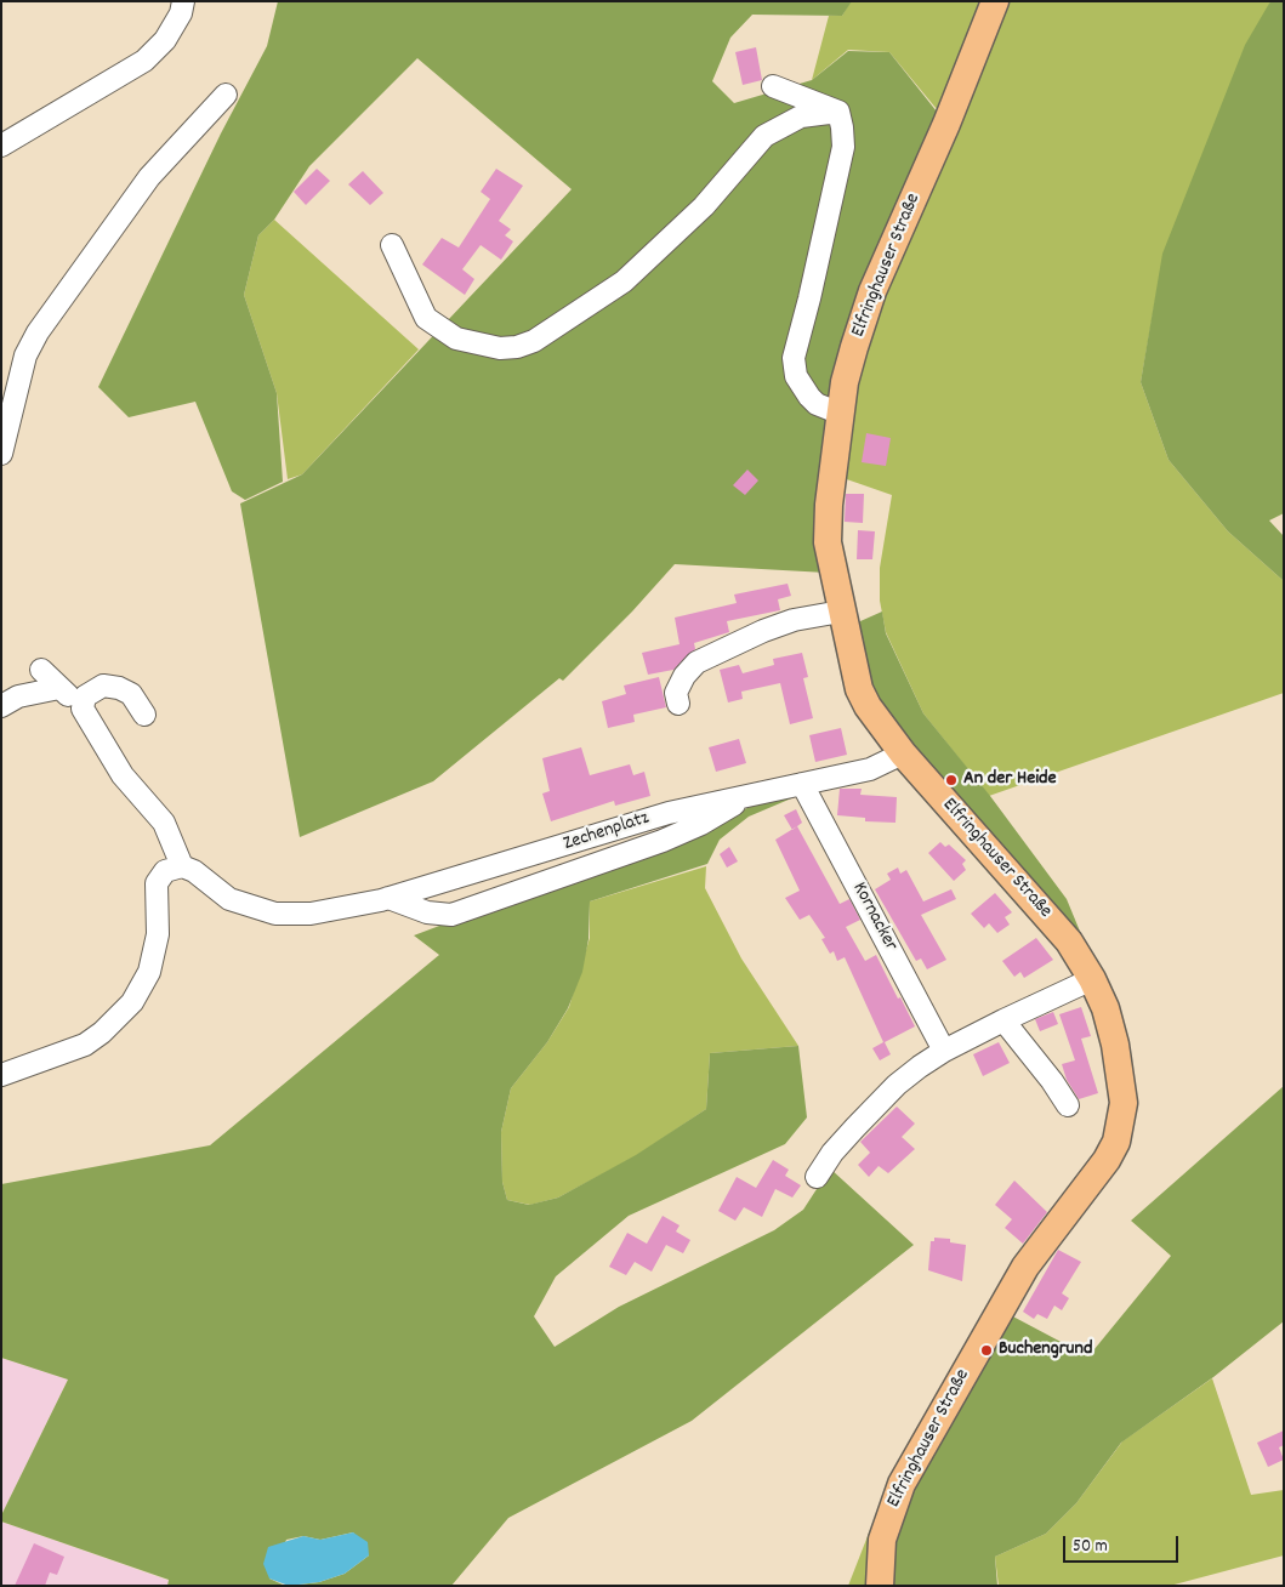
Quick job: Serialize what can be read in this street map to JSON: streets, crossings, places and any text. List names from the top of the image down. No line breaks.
{"streets":{"main road":["Elfringhauser Straße"],"street":["Zechenplatz","Kornacker"]},"crossings":[["Elfringhauser Straße","Zechenplatz"],["Zechenplatz","Kornacker"]],"places":["An der Heide","Buchengrund"],"scale_bar":"50 m"}
